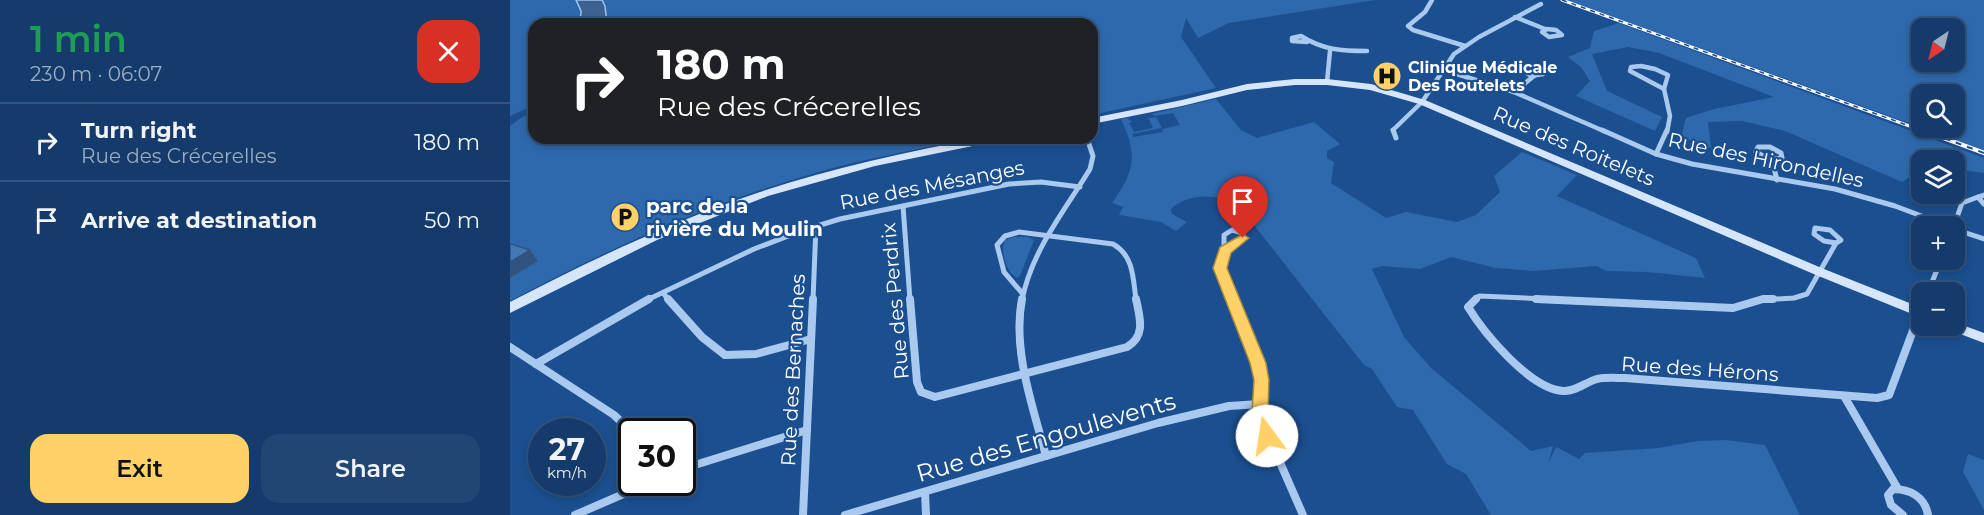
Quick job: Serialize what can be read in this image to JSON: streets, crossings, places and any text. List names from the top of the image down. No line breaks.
{"streets":{"street":["Rue des Roitelets","Rue des Hirondelles","Rue des Mésanges","Rue des Perdrix","Rue des Hérons","Rue des Bernaches","Rue des Engoulevents"]},"crossings":[["Rue des Roitelets","Rue des Hérons"],["Rue des Mésanges","Rue des Perdrix"],["Rue des Mésanges","Rue des Bernaches"]],"places":{"hospital":["Clinique Médicale Des Routelets"],"parking":["parc de la rivière du Moulin"]},"north":"bottom left","page":{"heading":["1 min","230 m · 06:07"],"map_buttons":["+","−"],"turn":["180 m","Rue des Crécerelles"],"list":[{"name":"Turn right","note":"Rue des Crécerelles","value":"180 m"},{"name":"Arrive at destination","value":"50 m"}],"speed":"27 km/h","limit":"30","buttons":["Exit","Share"]}}
